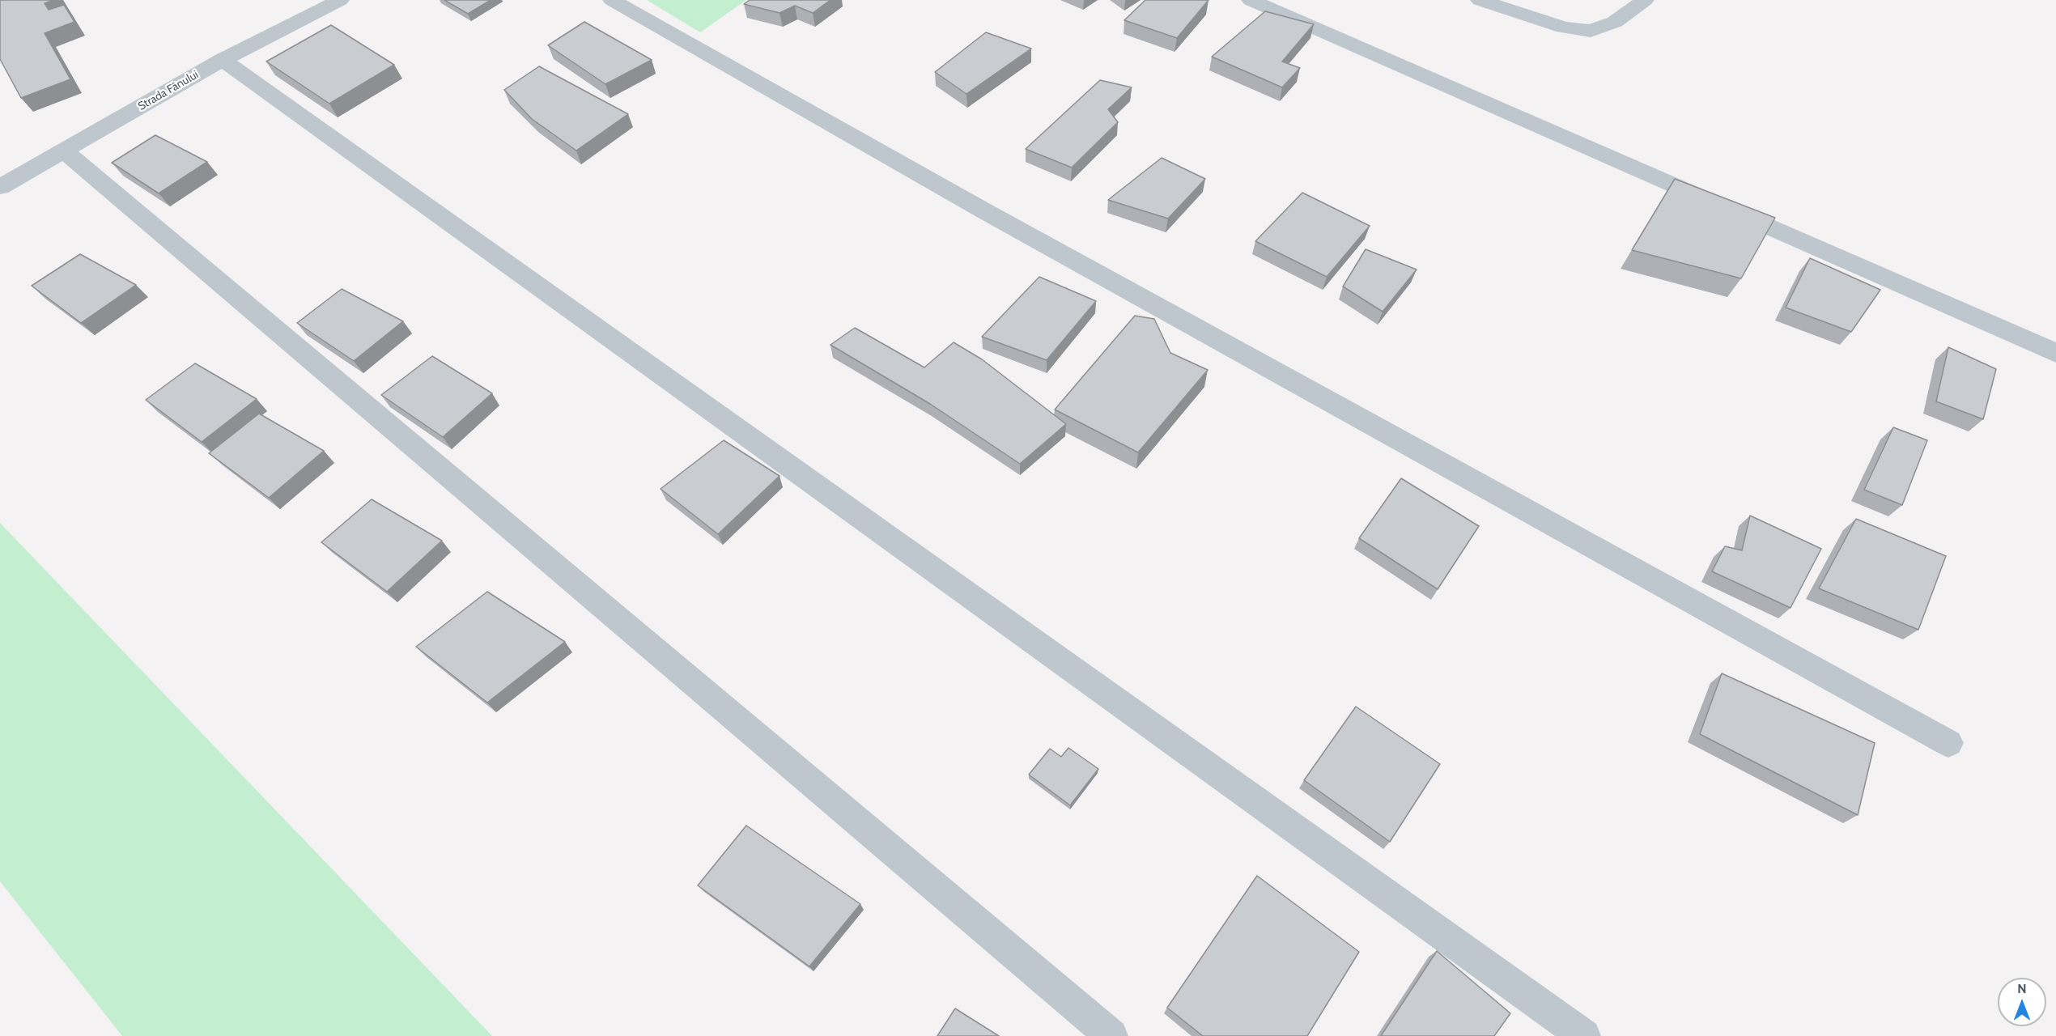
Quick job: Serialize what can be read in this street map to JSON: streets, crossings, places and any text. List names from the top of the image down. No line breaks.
{"streets":{"street":["Strada Fânului"]},"north":"top"}
